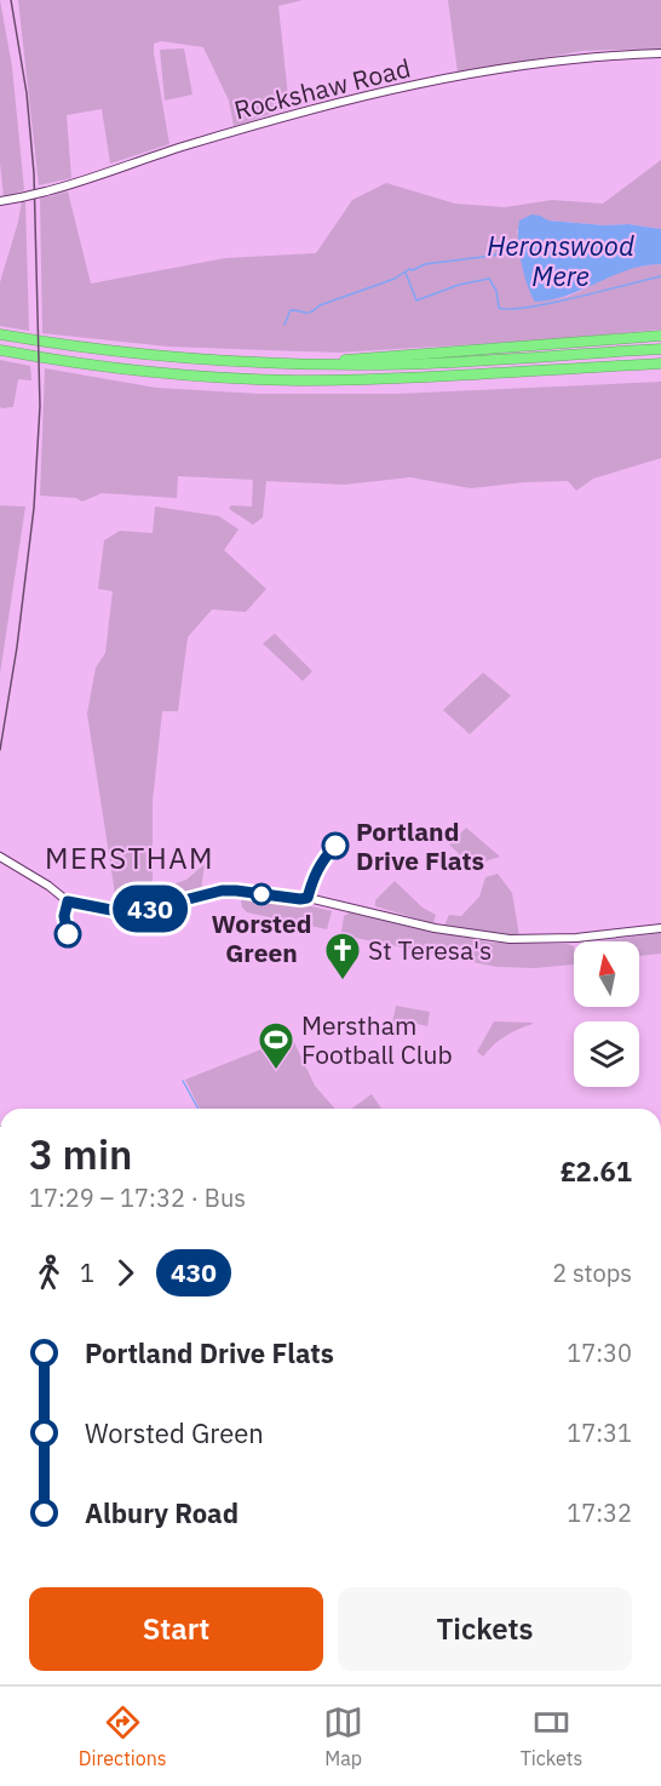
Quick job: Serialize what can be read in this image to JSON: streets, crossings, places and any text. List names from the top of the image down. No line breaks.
{"streets":{"street":["Rockshaw Road"]},"districts":["MERSTHAM"],"water":["Heronswood Mere"],"places":{"other":["Portland Drive Flats","Worsted Green"],"church":["St Teresa's"],"sports":["Merstham Football Club"]},"lines":["bus line 430"],"north":"top","page":{"on_map":"430","heading":["3 min","17:29 – 17:32 · Bus","£2.61"],"legs":["1","430","2 stops"],"list":[{"name":"Portland Drive Flats","value":"17:30"},{"name":"Worsted Green","value":"17:31"},{"name":"Albury Road","value":"17:32"}],"buttons":["Start","Tickets"],"tabs":["Directions","Map","Tickets"]}}
